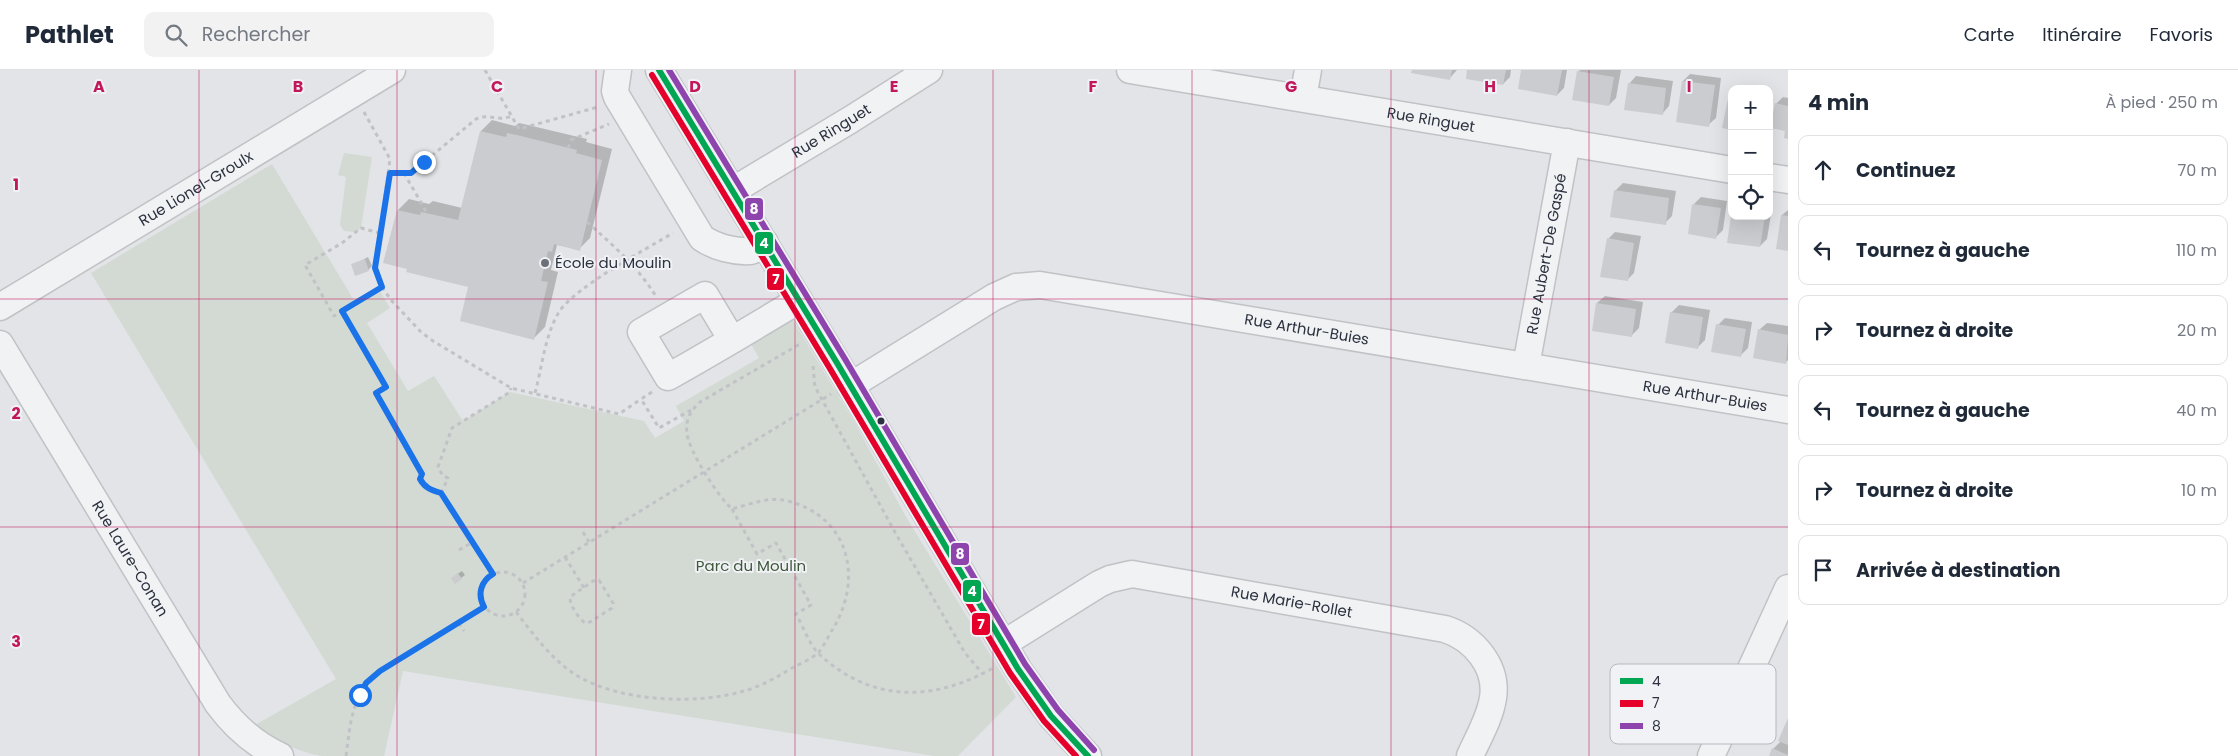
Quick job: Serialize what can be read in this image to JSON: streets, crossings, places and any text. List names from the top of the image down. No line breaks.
{"streets":{"street":["Rue Ringuet","Rue Lionel-Groulx","Rue Aubert-De Gaspé","Rue Arthur-Buies","Rue Laure-Conan","Rue Marie-Rollet"]},"crossings":[["Rue Ringuet","Rue Aubert-De Gaspé"],["Rue Aubert-De Gaspé","Rue Arthur-Buies"]],"parks":["Parc du Moulin"],"places":["École du Moulin"],"lines":["transit line 4","transit line 8","transit line 7"],"legend":["4","7","8"],"page":{"header":"Pathlet","search":"Rechercher","nav":["Carte","Itinéraire","Favoris"],"heading":["4 min","À pied · 250 m"],"map_buttons":["+","−"],"list":[["Continuez","70 m"],["Tournez à gauche","110 m"],["Tournez à droite","20 m"],["Tournez à gauche","40 m"],["Tournez à droite","10 m"],"Arrivée à destination"]},"grid":{"columns":["A","B","C","D","E","F","G","H","I"],"rows":["1","2","3"]}}
